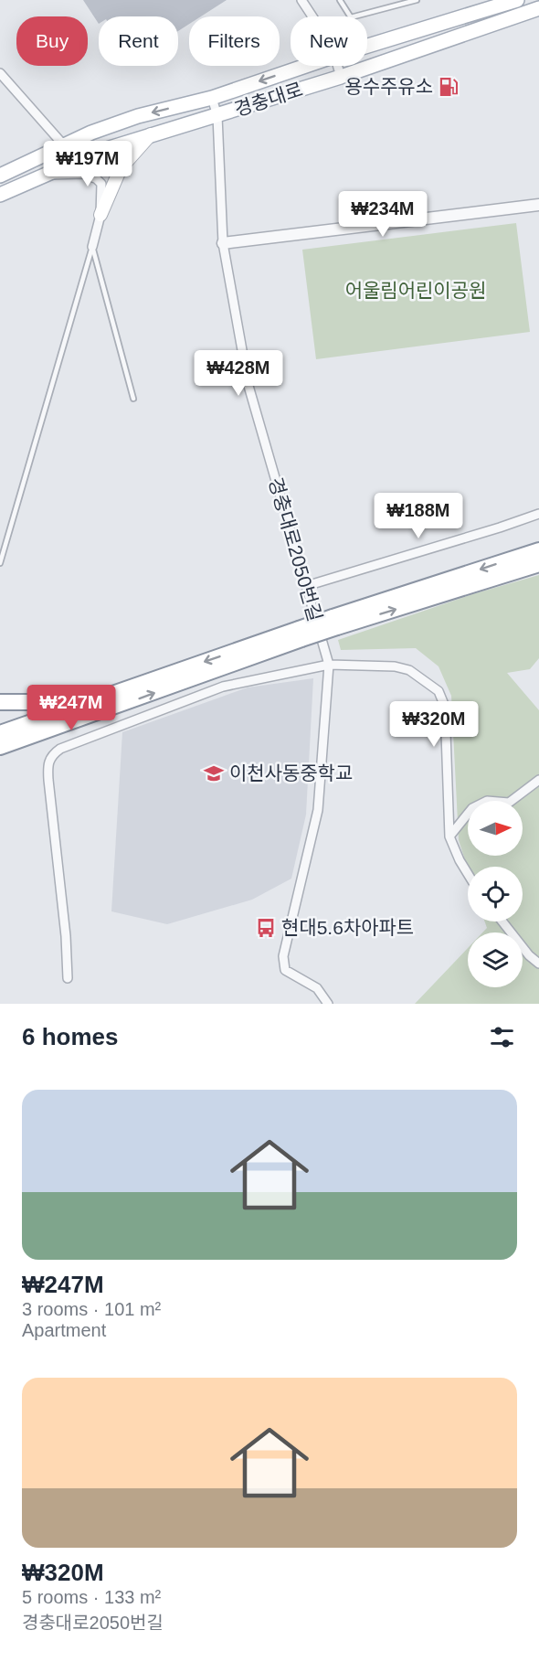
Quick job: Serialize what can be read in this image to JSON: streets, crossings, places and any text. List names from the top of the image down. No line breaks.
{"streets":{"main road":["경충대로"],"street":["경충대로2050번길"]},"crossings":[["경충대로","경충대로2050번길"]],"parks":["어울림어린이공원"],"places":{"fuel station":["용수주유소"],"school or university":["이천사동중학교"],"bus stop":["현대5.6차아파트"]},"north":"right","page":{"chip":["Buy","Rent","Filters","New"],"price":["₩197M","₩234M","₩428M","₩188M","₩247M","₩320M"],"heading":"6 homes","list":[{"name":"₩247M","note":"3 rooms · 101 m² · Apartment"},{"name":"₩320M","note":"5 rooms · 133 m² · 경충대로2050번길"}]}}
